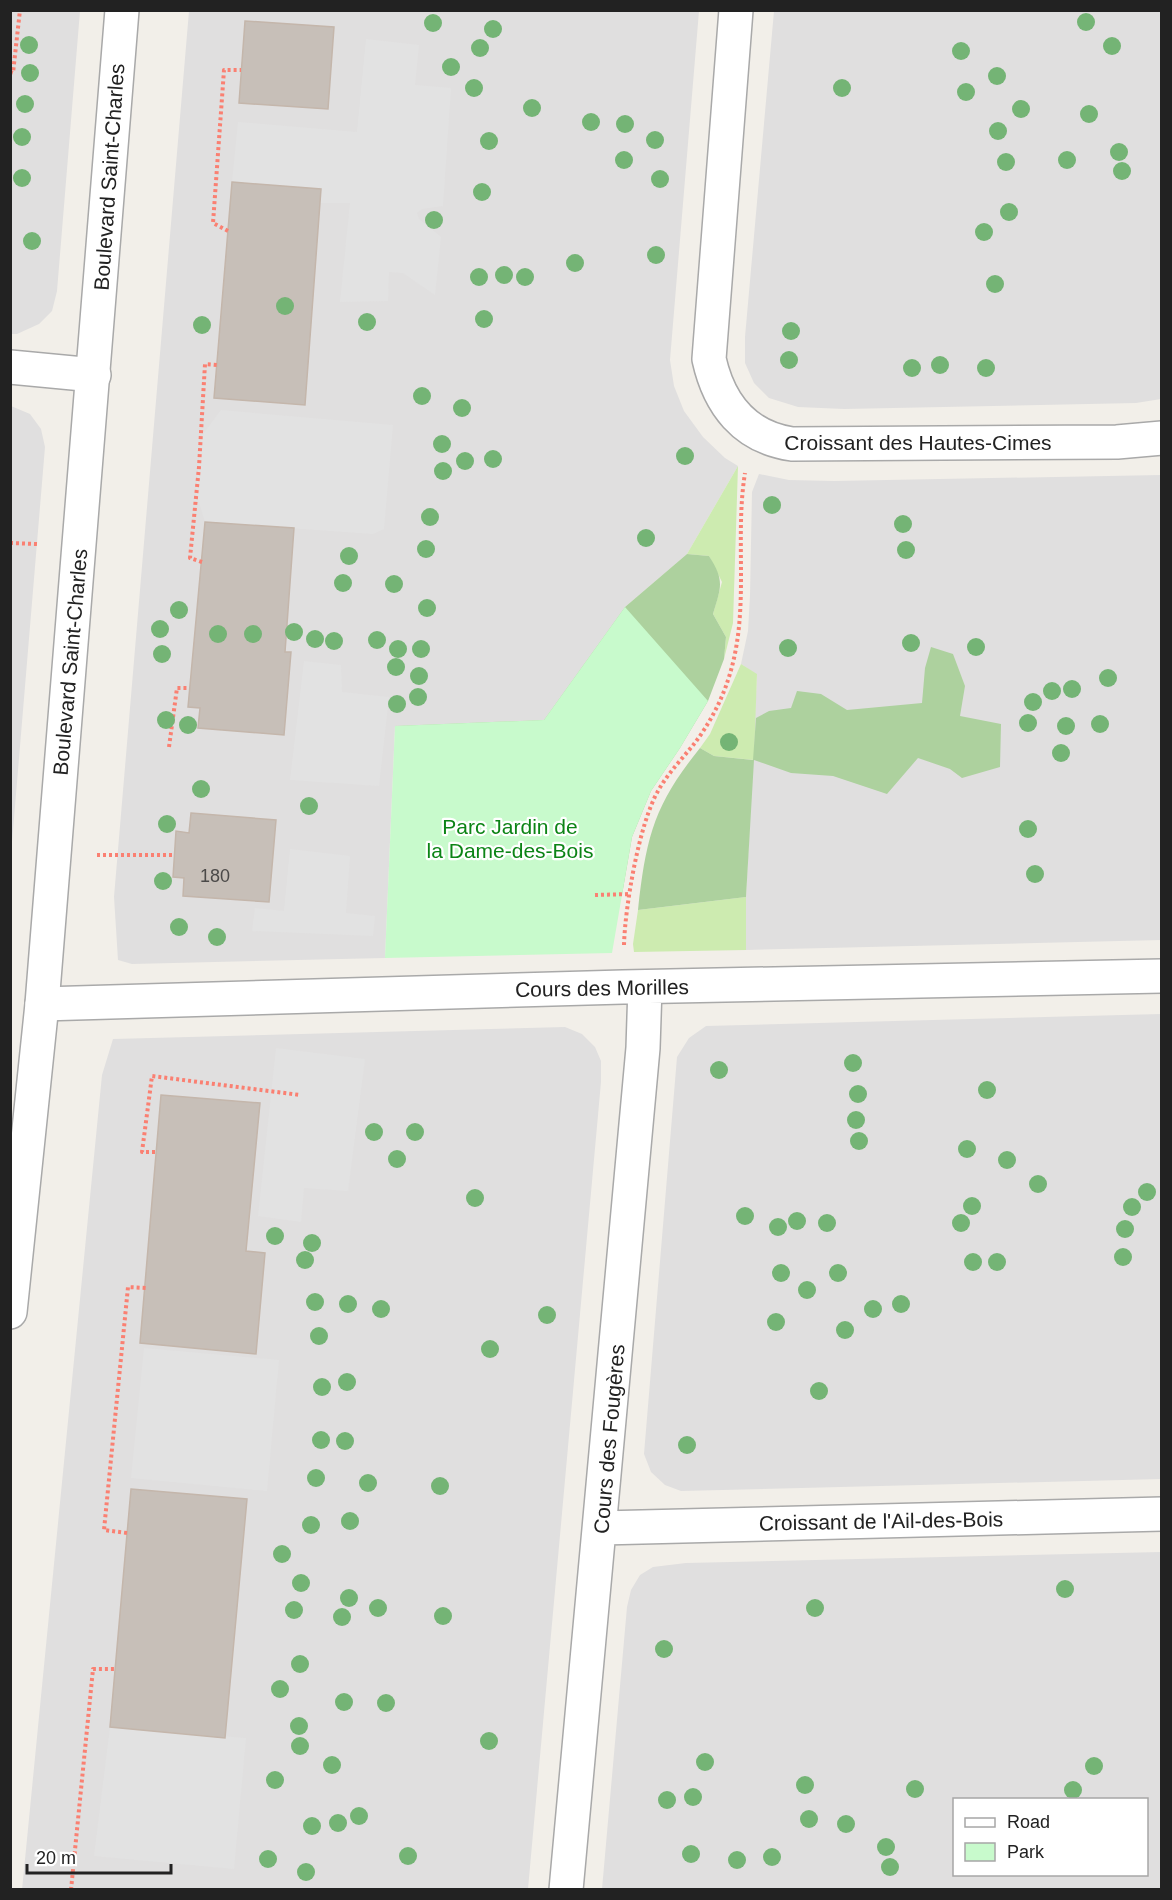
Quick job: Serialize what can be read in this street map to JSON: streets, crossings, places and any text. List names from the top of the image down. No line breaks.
{"streets":{"street":["Boulevard Saint-Charles","Croissant des Hautes-Cimes","Cours des Morilles","Cours des Fougères","Croissant de l'Ail-des-Bois"]},"crossings":[["Boulevard Saint-Charles","Cours des Morilles"],["Cours des Morilles","Cours des Fougères"],["Cours des Fougères","Croissant de l'Ail-des-Bois"]],"parks":["Parc Jardin de la Dame-des-Bois"],"house_numbers":["180"],"legend":["Road","Park"],"scale_bar":"20 m"}
